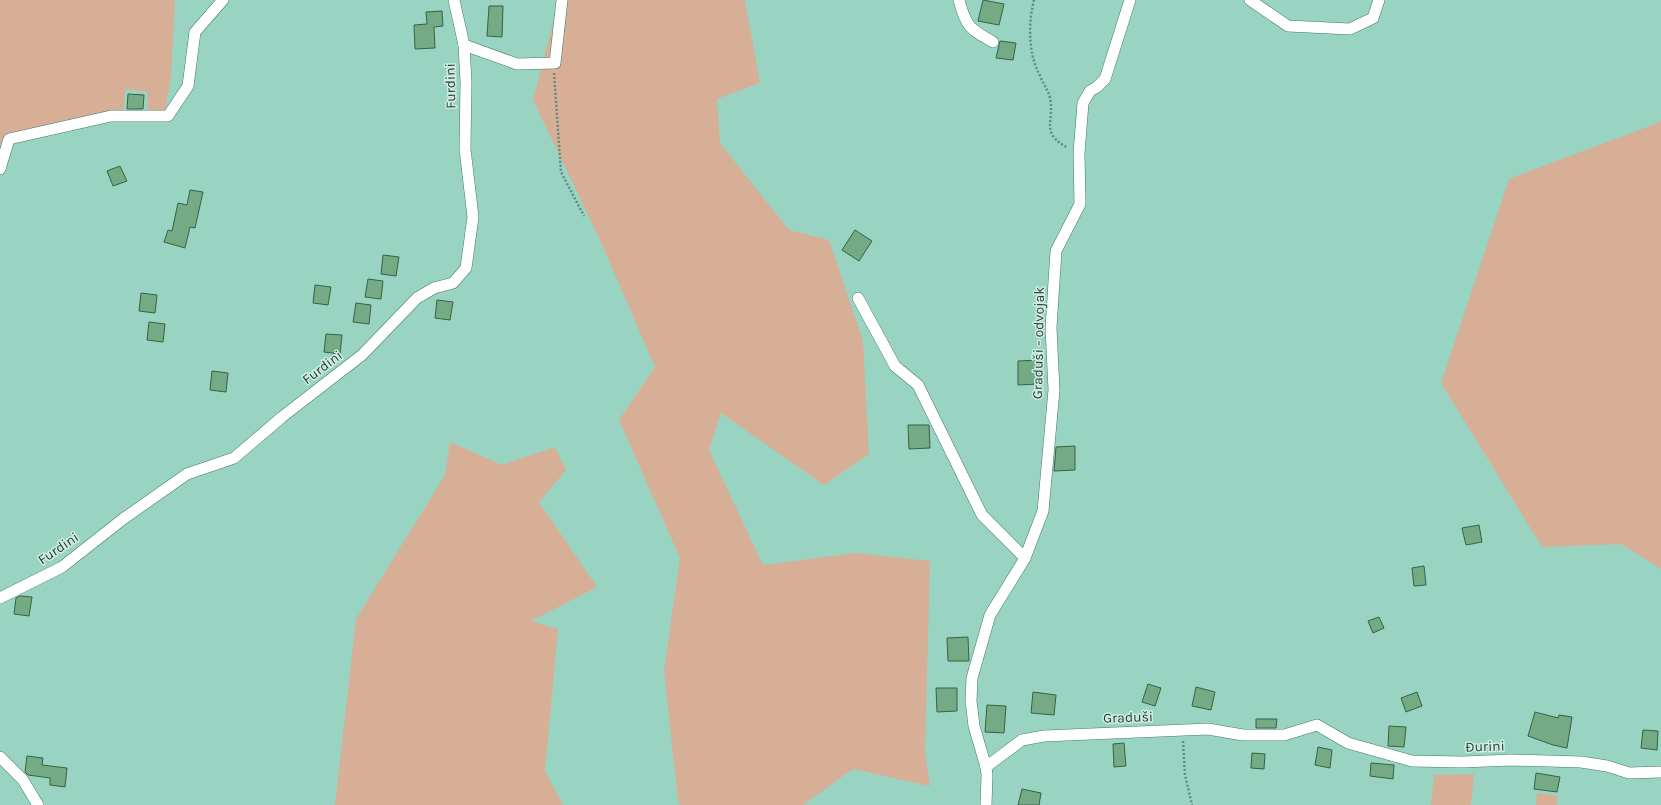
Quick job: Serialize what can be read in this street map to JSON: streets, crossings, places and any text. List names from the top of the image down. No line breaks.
{"streets":{"street":["Furdini","Graduši - odvojak","Graduši","Đurini"]},"crossings":[["Graduši - odvojak","Graduši"],["Graduši","Đurini"]]}
